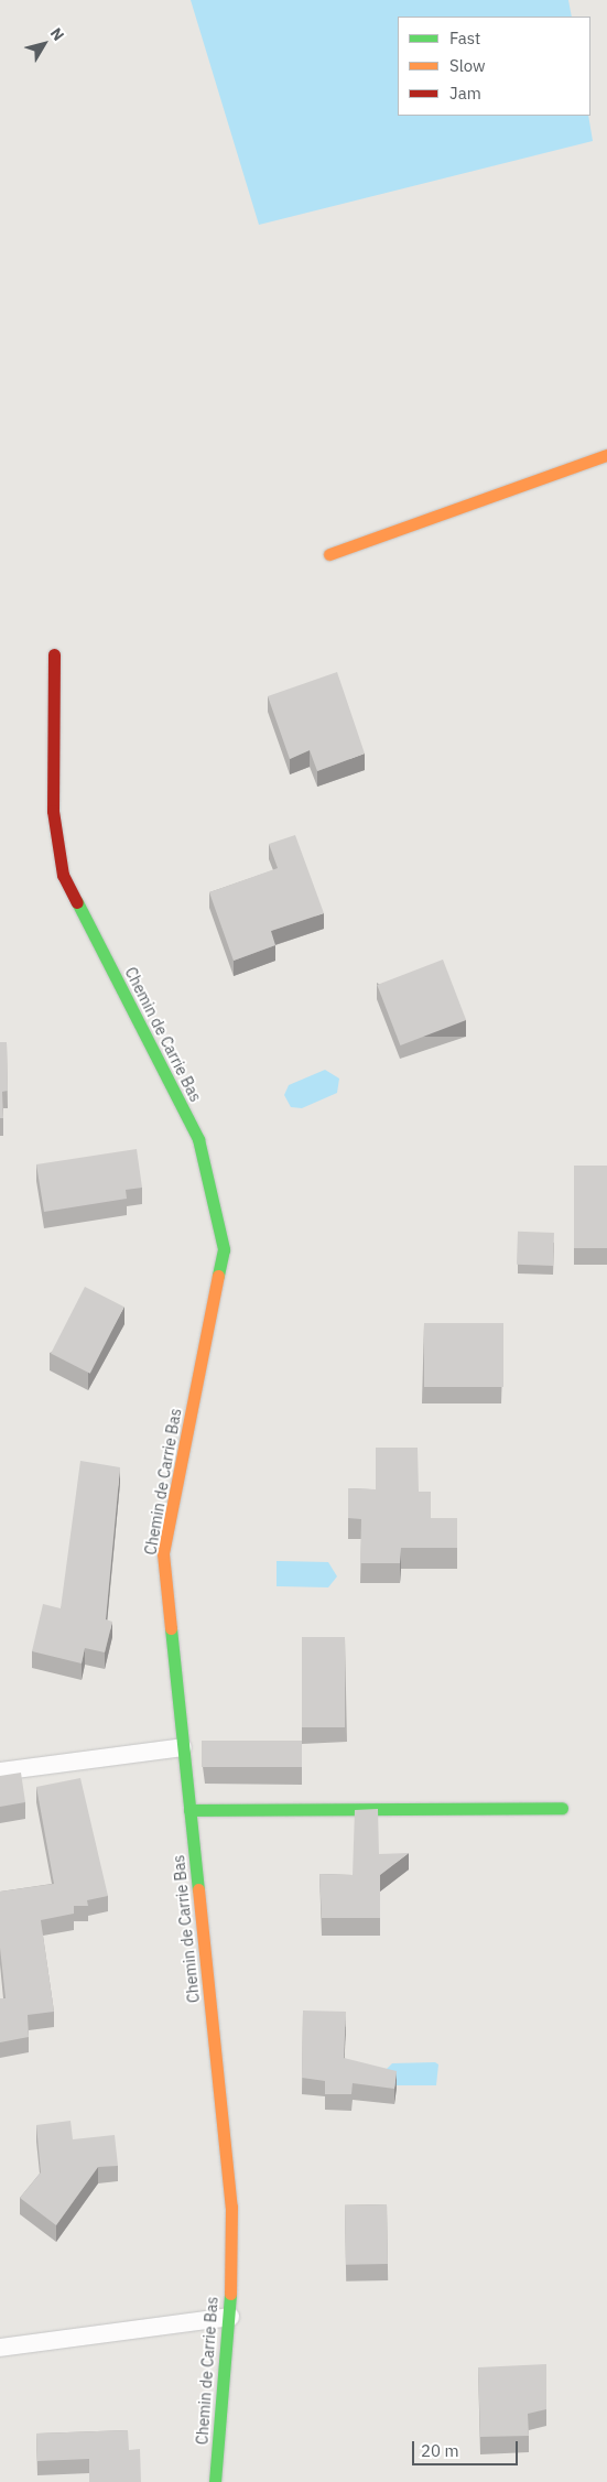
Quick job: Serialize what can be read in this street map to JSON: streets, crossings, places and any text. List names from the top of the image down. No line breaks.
{"streets":{"street":["Chemin de Carrie Bas"]},"legend":["Fast","Slow","Jam"],"scale_bar":"20 m","north":"top right"}
